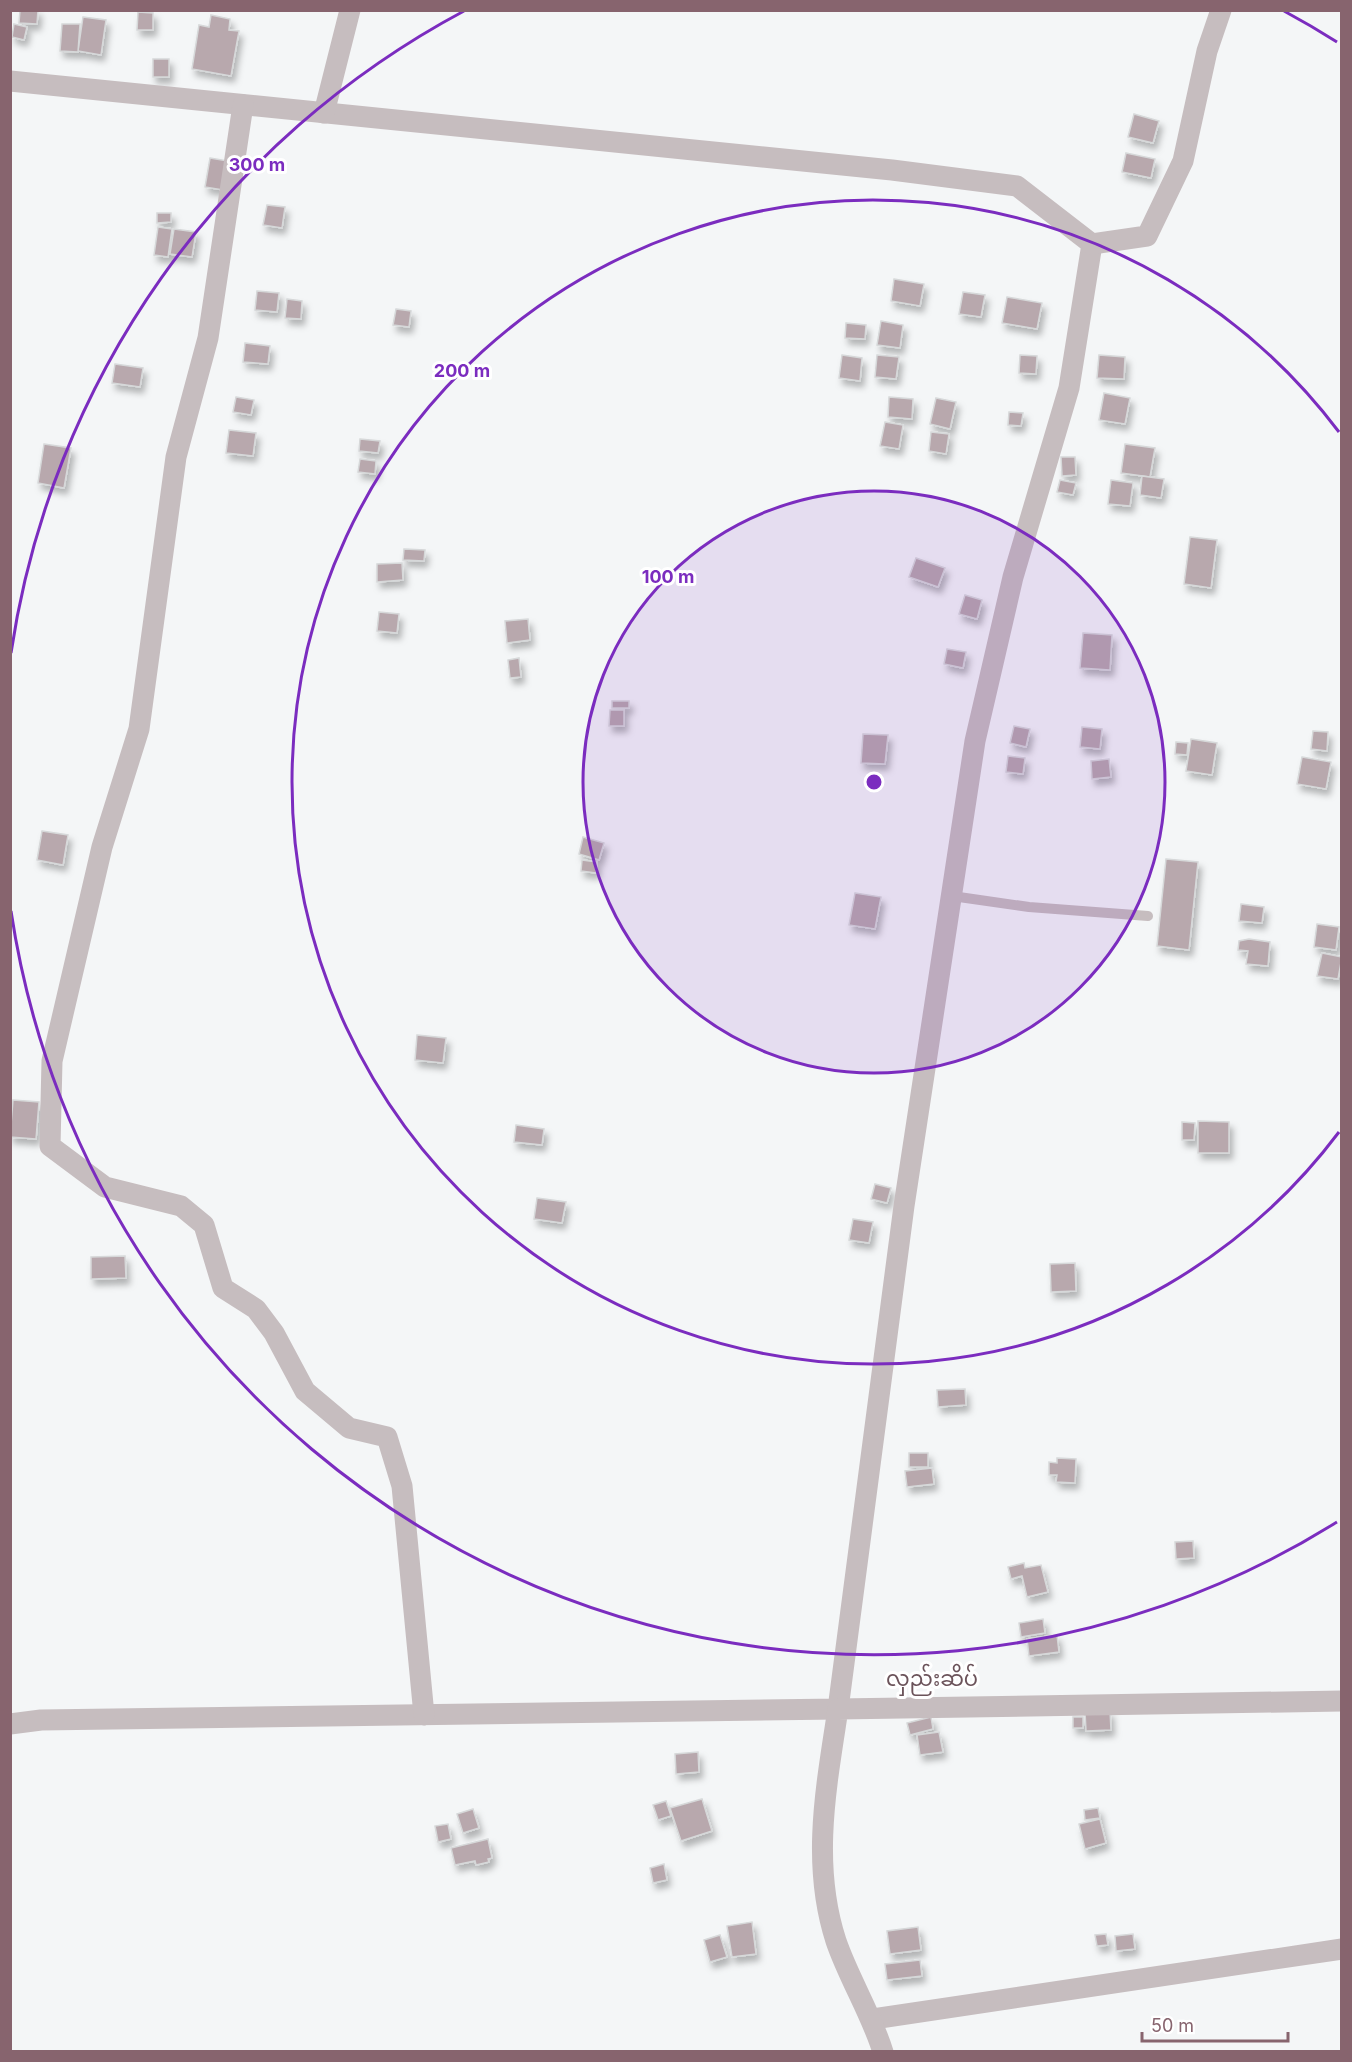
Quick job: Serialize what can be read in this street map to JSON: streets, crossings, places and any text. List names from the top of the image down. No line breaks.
{"districts":["လှည်းဆိပ်"],"scale_bar":"50 m","rings":["300 m","200 m","100 m"]}
